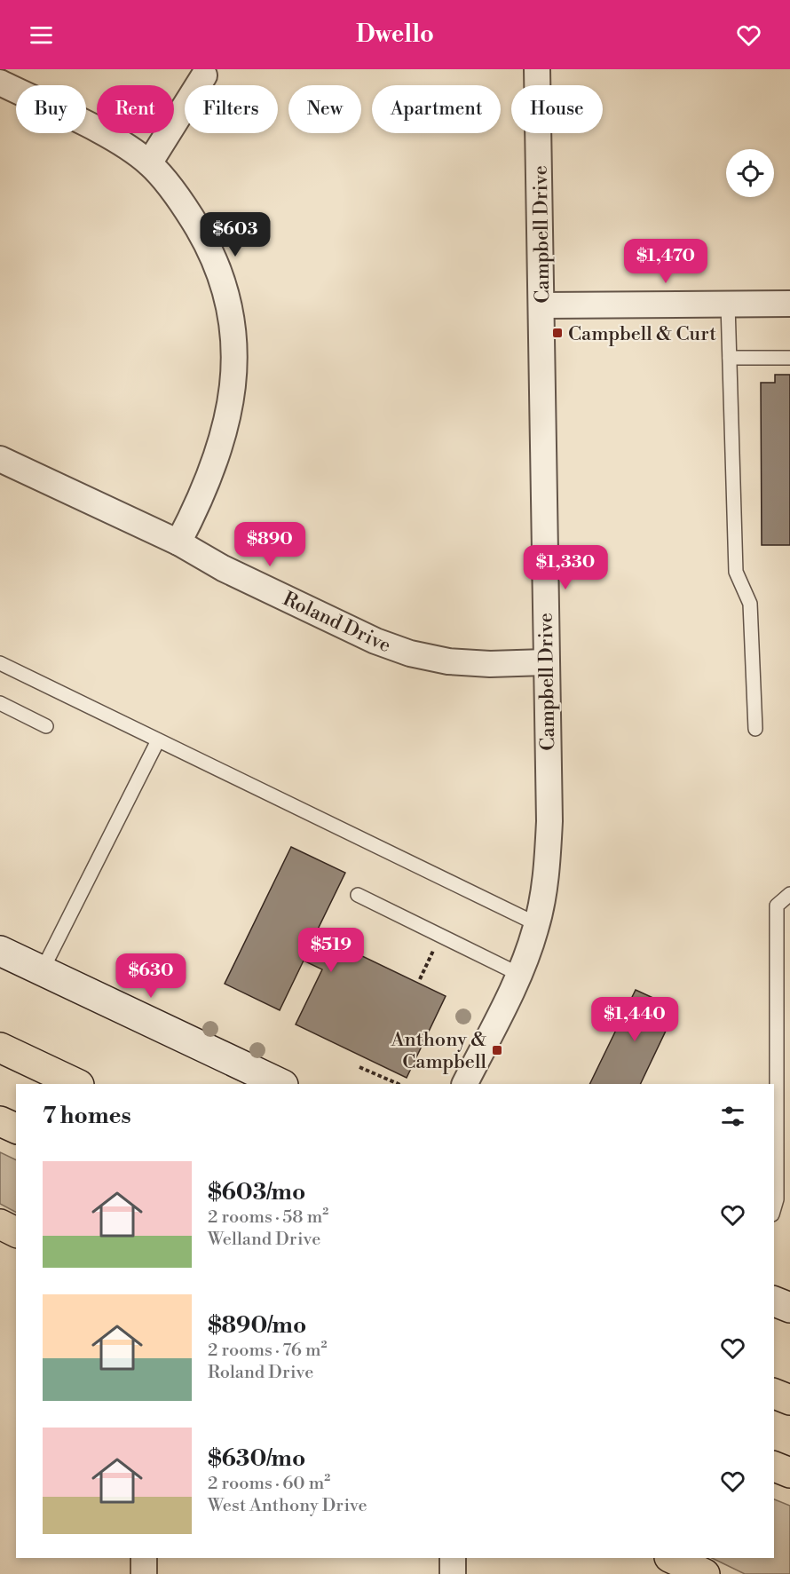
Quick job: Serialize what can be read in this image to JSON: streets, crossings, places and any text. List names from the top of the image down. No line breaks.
{"streets":{"street":["Campbell Drive","Roland Drive"]},"crossings":[["Campbell Drive","Roland Drive"]],"places":{"transit":["Campbell & Curt","Anthony & Campbell"]},"page":{"header":"Dwello","chip":["Buy","Rent","Filters","New","Apartment","House"],"price":["$603","$1,470","$890","$1,330","$519","$630","$1,440"],"heading":"7 homes","list":[{"name":"$603/mo","note":"2 rooms · 58 m² · Welland Drive"},{"name":"$890/mo","note":"2 rooms · 76 m² · Roland Drive"},{"name":"$630/mo","note":"2 rooms · 60 m² · West Anthony Drive"}]}}
